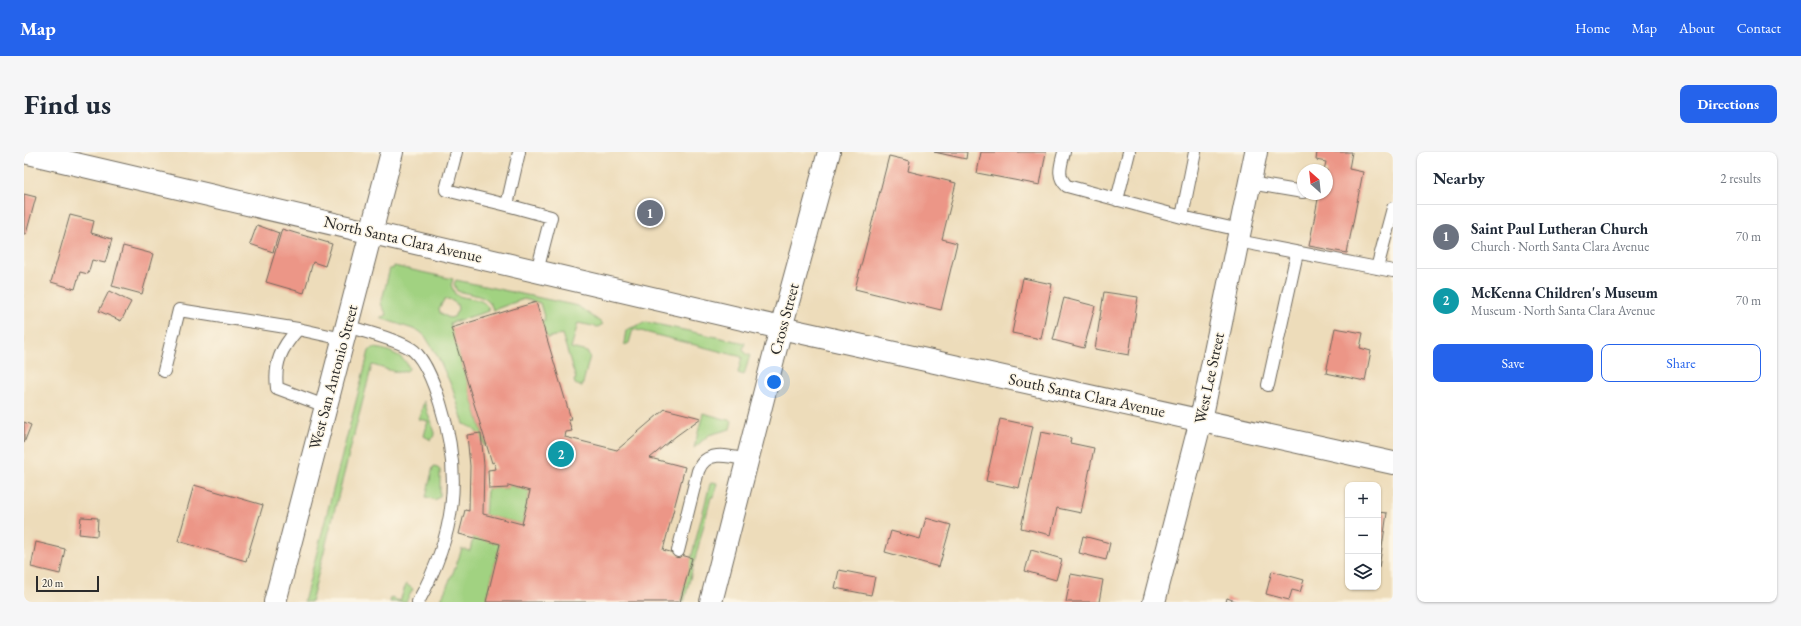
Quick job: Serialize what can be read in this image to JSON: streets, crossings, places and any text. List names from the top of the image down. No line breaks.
{"streets":{"street":["North Santa Clara Avenue","Cross Street","West San Antonio Street","West Lee Street","South Santa Clara Avenue"]},"crossings":[["North Santa Clara Avenue","Cross Street"],["North Santa Clara Avenue","West San Antonio Street"],["North Santa Clara Avenue","South Santa Clara Avenue"],["Cross Street","South Santa Clara Avenue"],["West Lee Street","South Santa Clara Avenue"]],"scale_bar":"20 m","north":"top left","page":{"header":"Map","nav":["Home","Map","About","Contact"],"buttons":["Directions",["Save","Share"]],"title":"Find us","heading":["Nearby","2 results"],"pins":["1","2"],"list":[{"mark":"1","name":"Saint Paul Lutheran Church","note":"Church · North Santa Clara Avenue","value":"70 m"},{"mark":"2","name":"McKenna Children's Museum","note":"Museum · North Santa Clara Avenue","value":"70 m"}],"map_buttons":["+","−"],"scale":"20 m"}}
